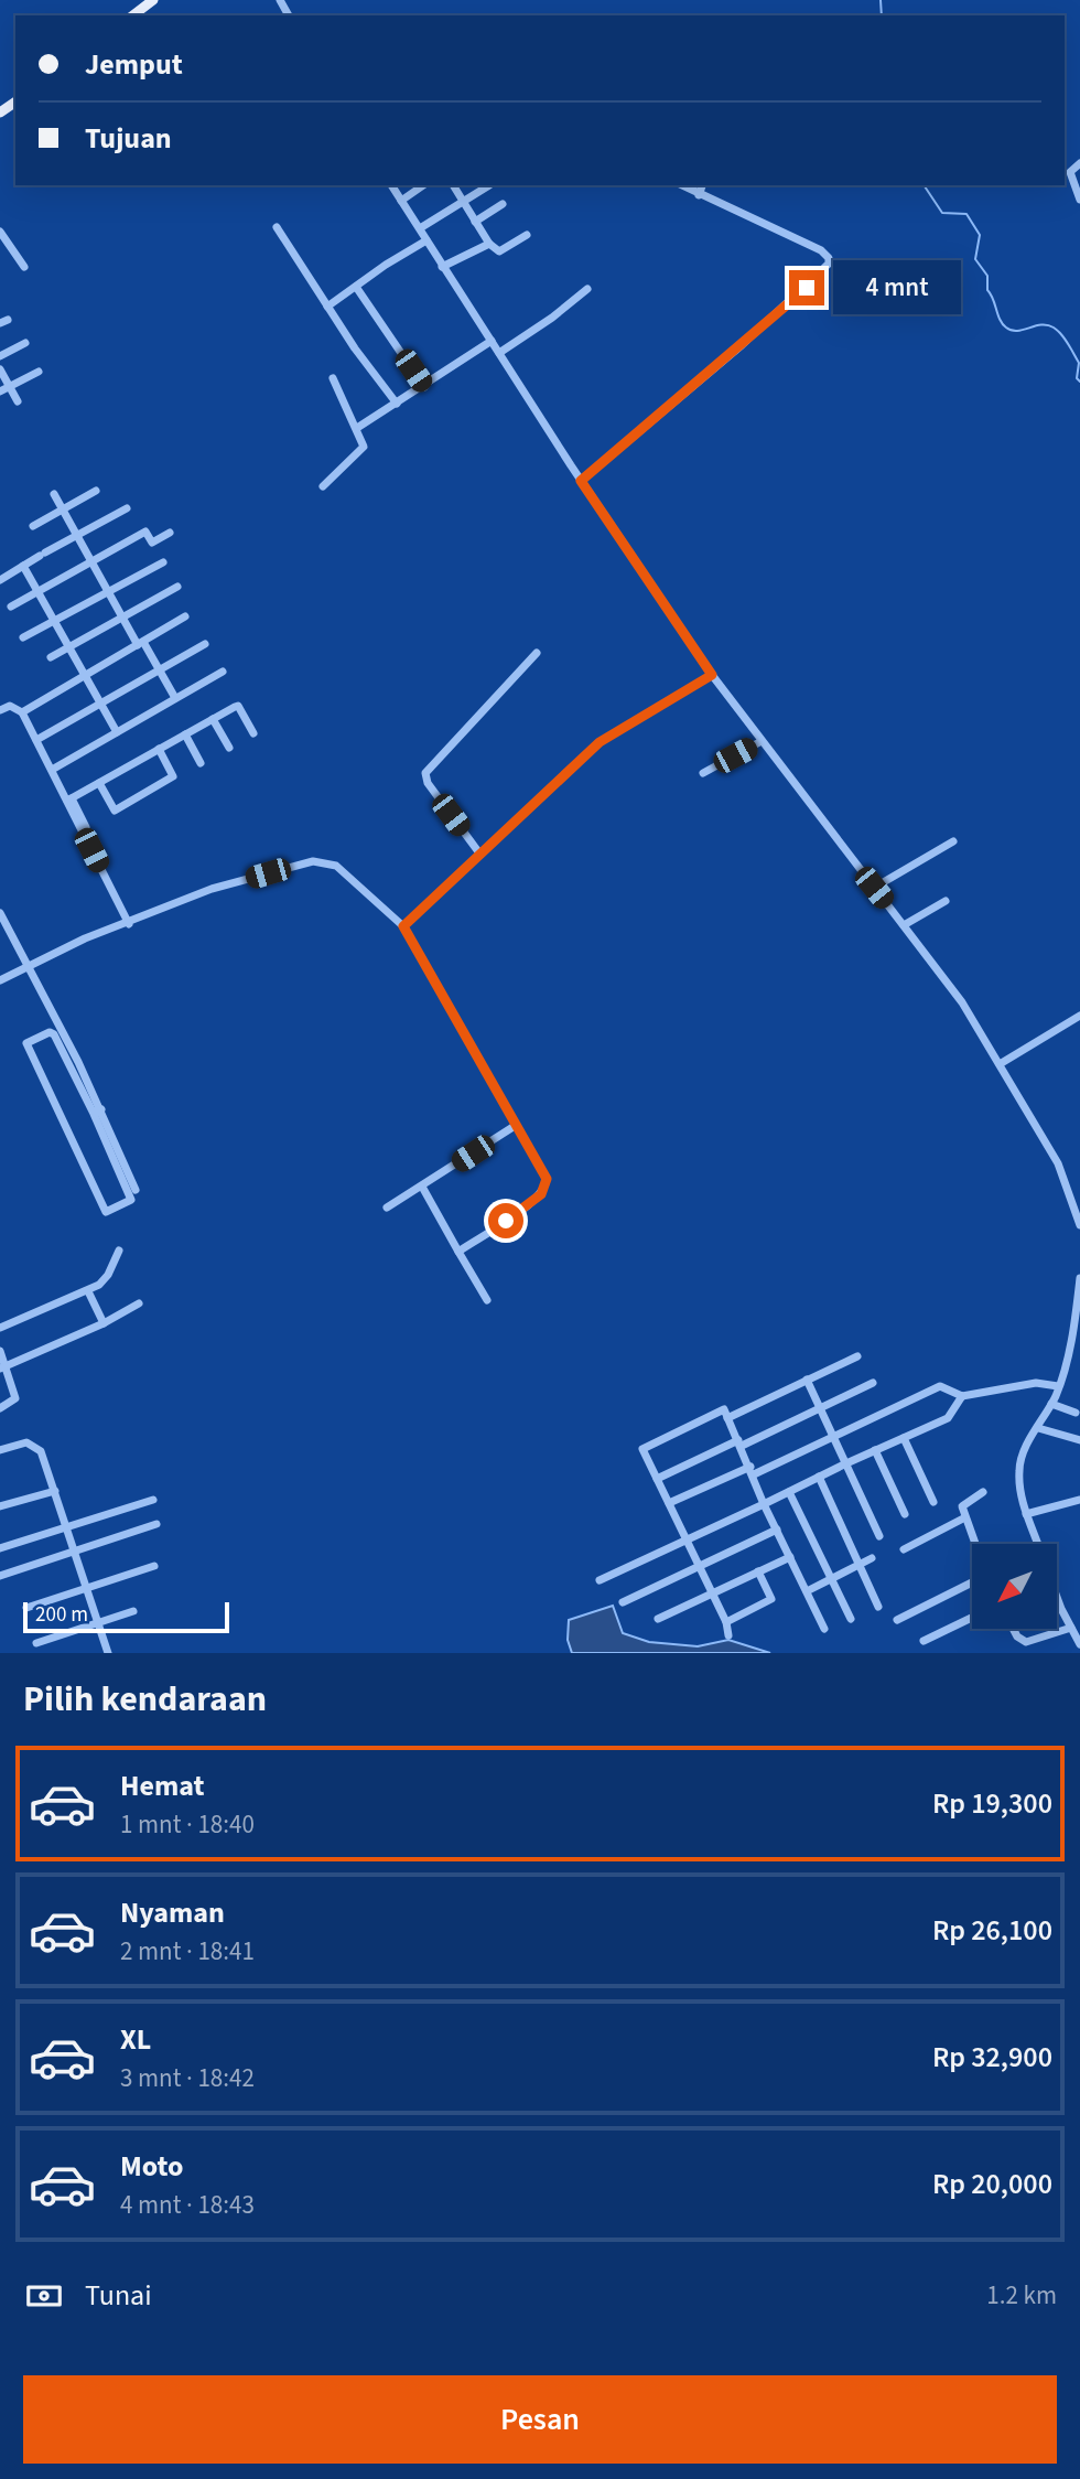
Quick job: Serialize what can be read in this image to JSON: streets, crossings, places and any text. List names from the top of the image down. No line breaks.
{"scale_bar":"200 m","north":"bottom left","page":{"banner":["Jemput","Tujuan"],"bubble":"4 mnt","scale":"200 m","heading":"Pilih kendaraan","list":[{"name":"Hemat","note":"1 mnt · 18:40","value":"Rp 19,300"},{"name":"Nyaman","note":"2 mnt · 18:41","value":"Rp 26,100"},{"name":"XL","note":"3 mnt · 18:42","value":"Rp 32,900"},{"name":"Moto","note":"4 mnt · 18:43","value":"Rp 20,000"}],"pay":["Tunai","1.2 km"],"buttons":"Pesan"}}
